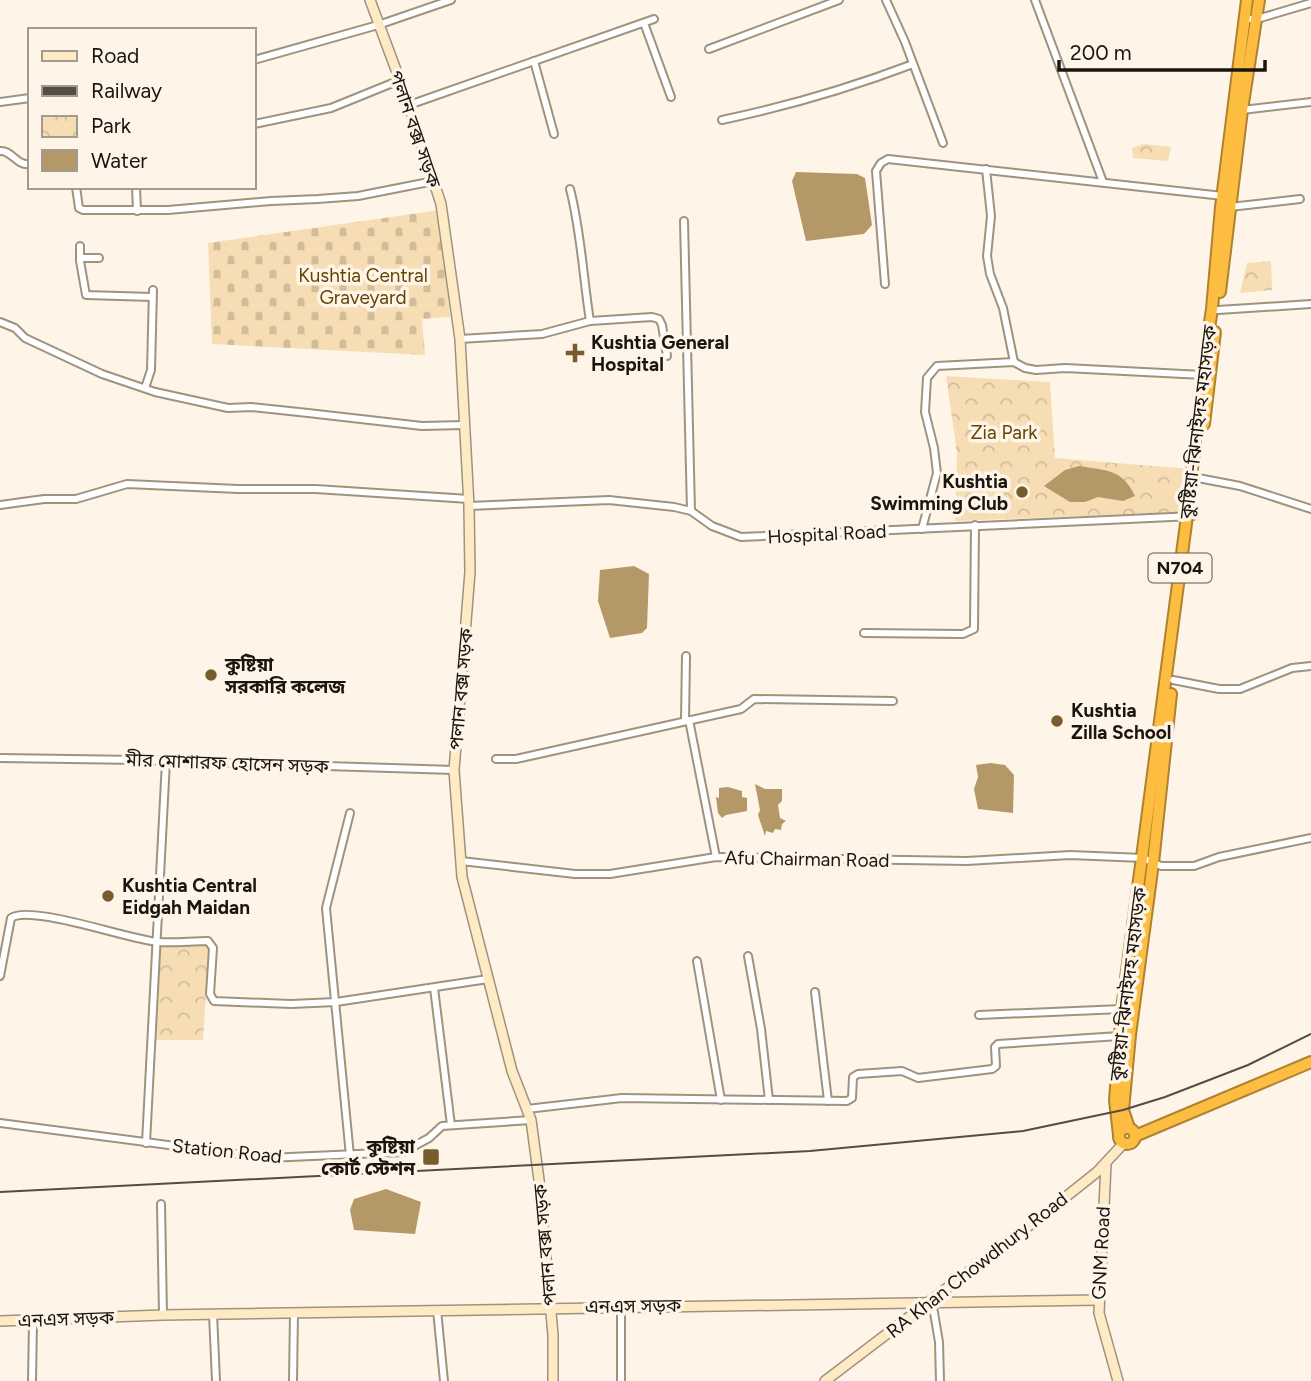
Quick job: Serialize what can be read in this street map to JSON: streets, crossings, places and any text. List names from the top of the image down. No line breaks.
{"streets":{"highway":["কুষ্টিয়া-ঝিনাইদহ মহাসড়ক","N704"],"main road":["পলান বক্স সড়ক","GNM Road","RA Khan Chowdhury Road","এনএস সড়ক"],"street":["Hospital Road","মীর মোশারফ হোসেন সড়ক","Afu Chairman Road","Station Road"]},"crossings":[["পলান বক্স সড়ক","Hospital Road"],["পলান বক্স সড়ক","মীর মোশারফ হোসেন সড়ক"],["পলান বক্স সড়ক","Afu Chairman Road"],["পলান বক্স সড়ক","Station Road"],["পলান বক্স সড়ক","এনএস সড়ক"],["কুষ্টিয়া-ঝিনাইদহ মহাসড়ক","Hospital Road"],["কুষ্টিয়া-ঝিনাইদহ মহাসড়ক","Afu Chairman Road"],["কুষ্টিয়া-ঝিনাইদহ মহাসড়ক","RA Khan Chowdhury Road"],["GNM Road","RA Khan Chowdhury Road"],["GNM Road","এনএস সড়ক"],["RA Khan Chowdhury Road","এনএস সড়ক"]],"parks":["Kushtia Central Graveyard","Zia Park"],"places":{"health":["Kushtia General Hospital"],"other":["Kushtia Swimming Club","কুষ্টিয়া সরকারি কলেজ","Kushtia Zilla School","Kushtia Central Eidgah Maidan"],"transit":["কুষ্টিয়া কোর্ট স্টেশন"]},"legend":["Road","Railway","Park","Water"],"scale_bar":"200 m"}
